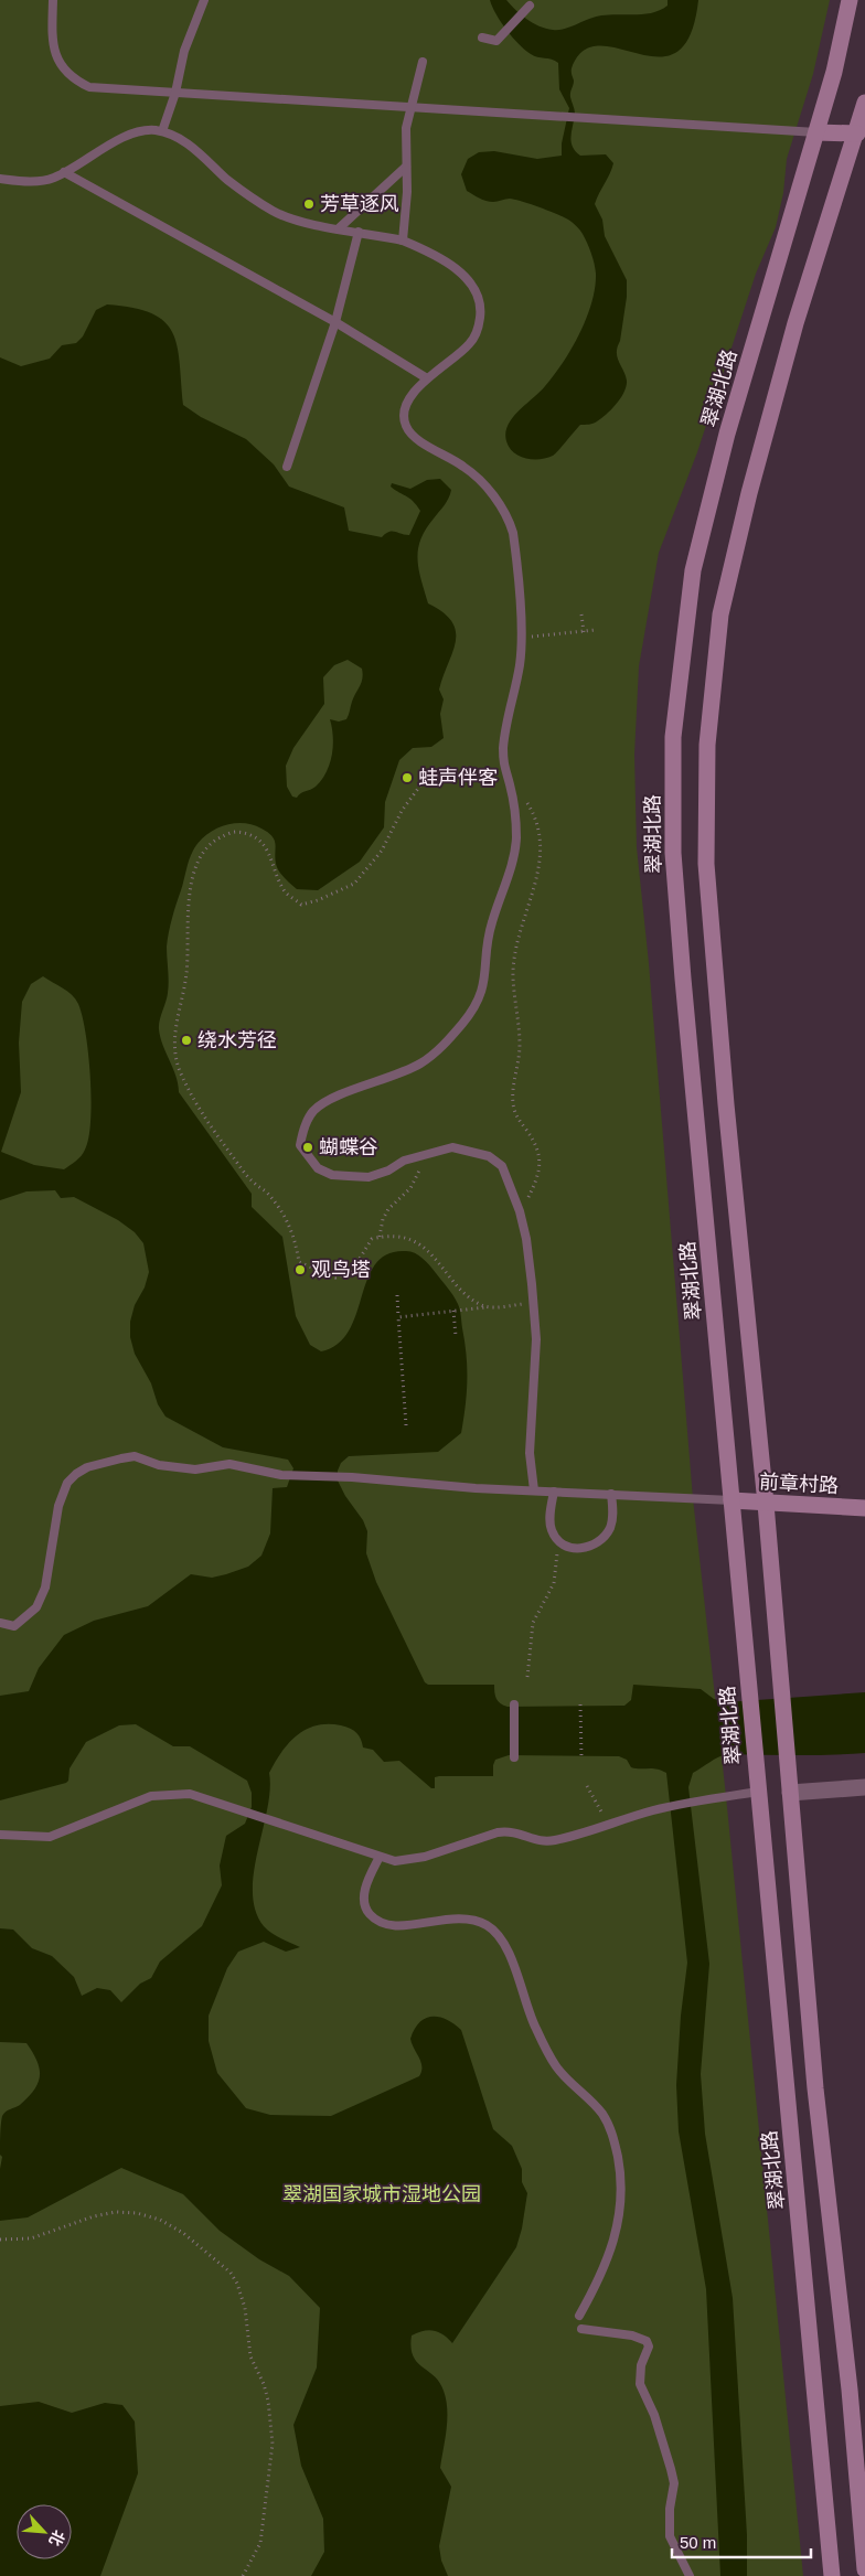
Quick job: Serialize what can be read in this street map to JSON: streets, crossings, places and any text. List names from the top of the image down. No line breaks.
{"streets":{"street":["翠湖北路","前章村路"]},"crossings":[["翠湖北路","前章村路"]],"parks":["翠湖国家城市湿地公园"],"places":["芳草逐风","蛙声伴客","绕水芳径","蝴蝶谷","观鸟塔"],"scale_bar":"50 m","north":"bottom right"}
